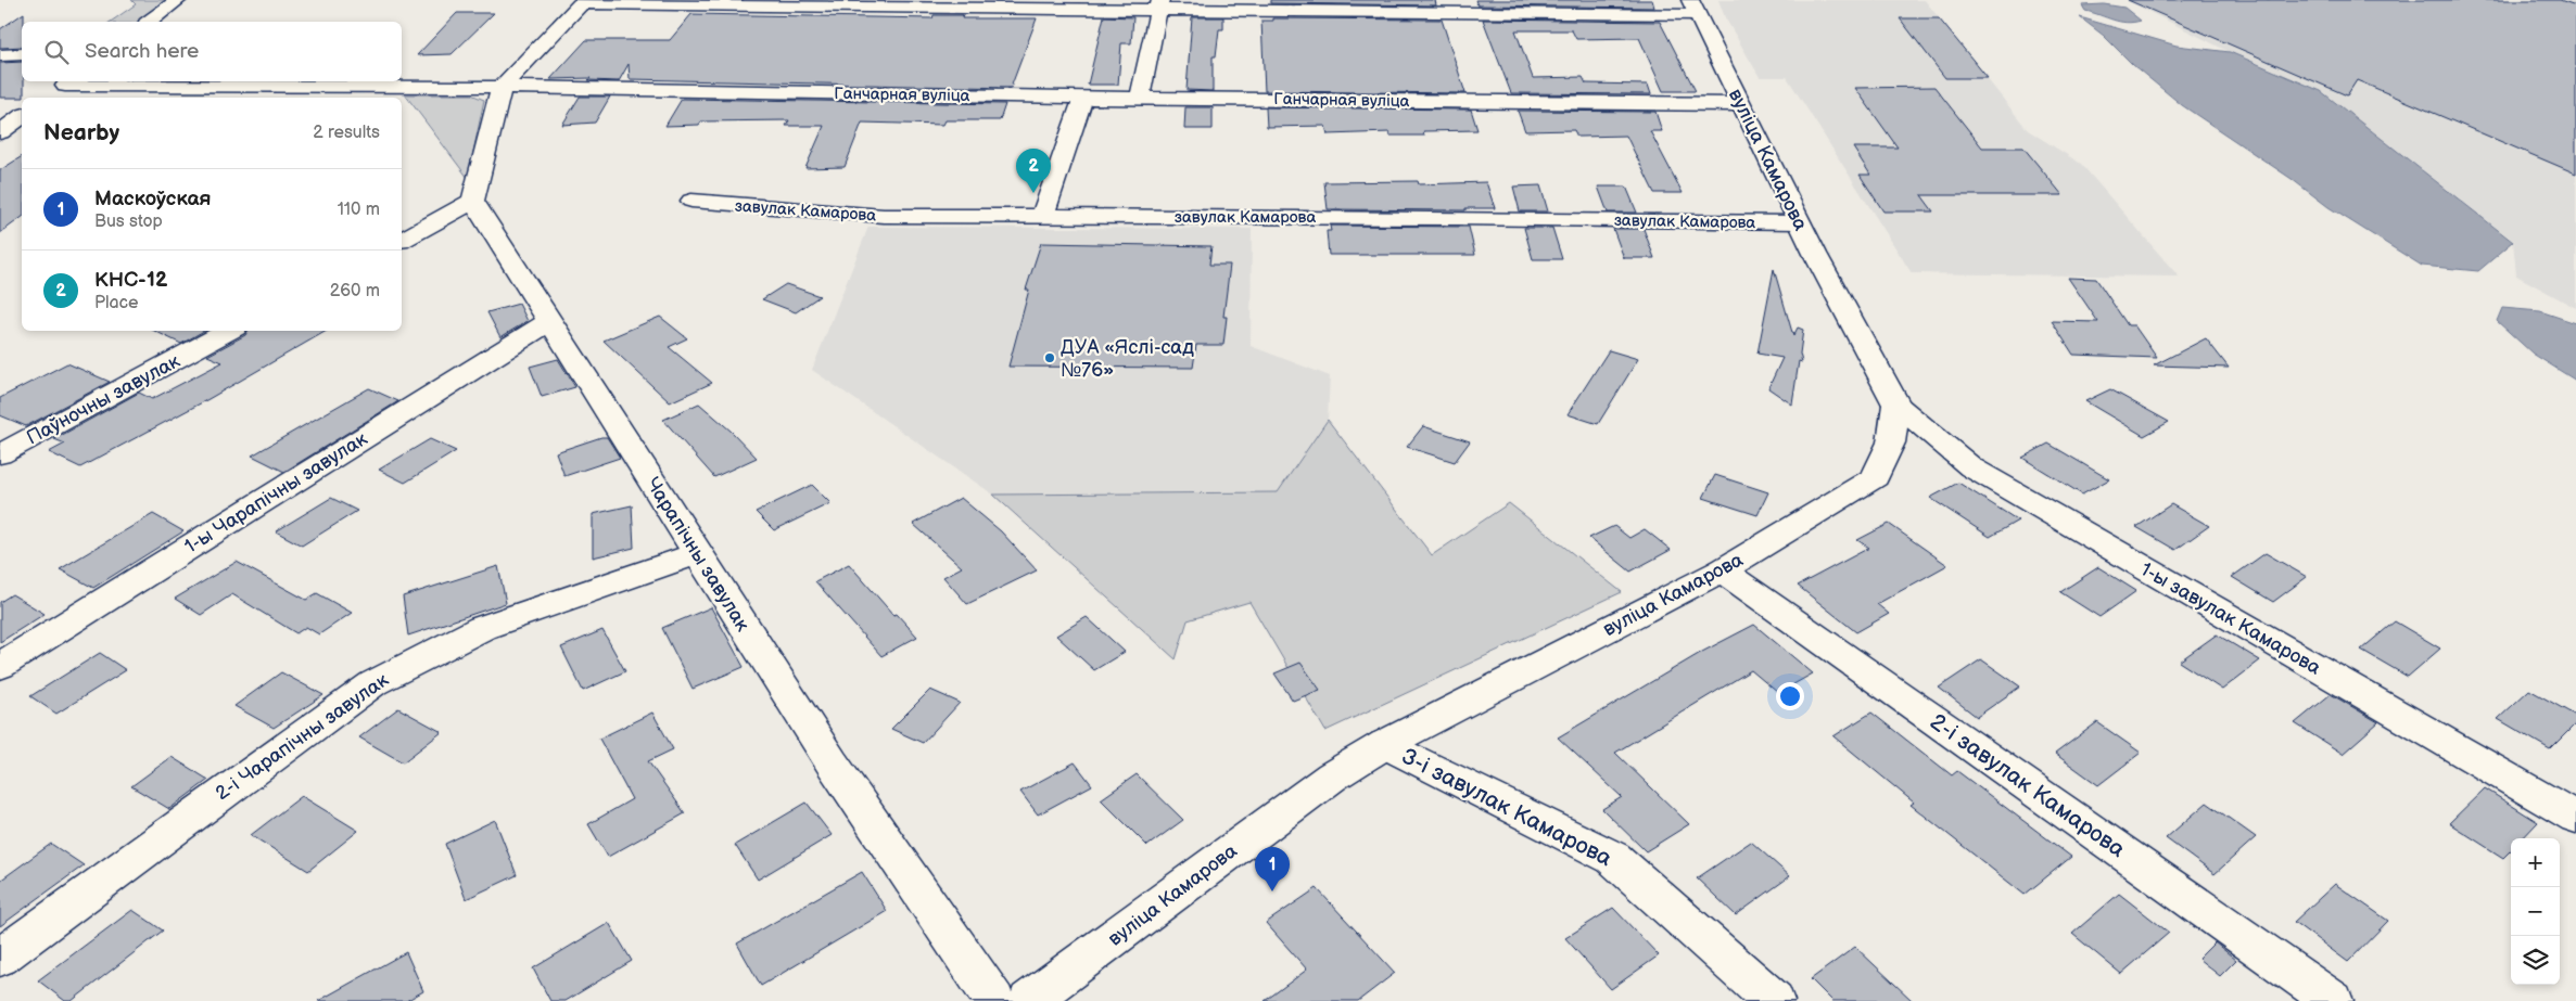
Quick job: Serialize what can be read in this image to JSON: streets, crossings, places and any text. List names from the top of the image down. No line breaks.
{"streets":{"street":["Ганчарная вуліца","вуліца Камарова","завулак Камарова","Паўночны завулак","1-ы Чарапічны завулак","Чарапічны завулак","1-ы завулак Камарова","2-і Чарапічны завулак","2-і завулак Камарова","3-і завулак Камарова"]},"crossings":[["Ганчарная вуліца","вуліца Камарова"],["вуліца Камарова","завулак Камарова"],["вуліца Камарова","1-ы завулак Камарова"],["вуліца Камарова","2-і завулак Камарова"],["вуліца Камарова","3-і завулак Камарова"],["1-ы Чарапічны завулак","Чарапічны завулак"],["Чарапічны завулак","2-і Чарапічны завулак"]],"places":["ДУА «Яслі-сад №76»"],"page":{"search":"Search here","heading":["Nearby","2 results"],"pins":["2","1"],"list":[{"mark":"1","name":"Маскоўская","note":"Bus stop","value":"110 m"},{"mark":"2","name":"КНС-12","note":"Place","value":"260 m"}],"map_buttons":["+","−"]}}
